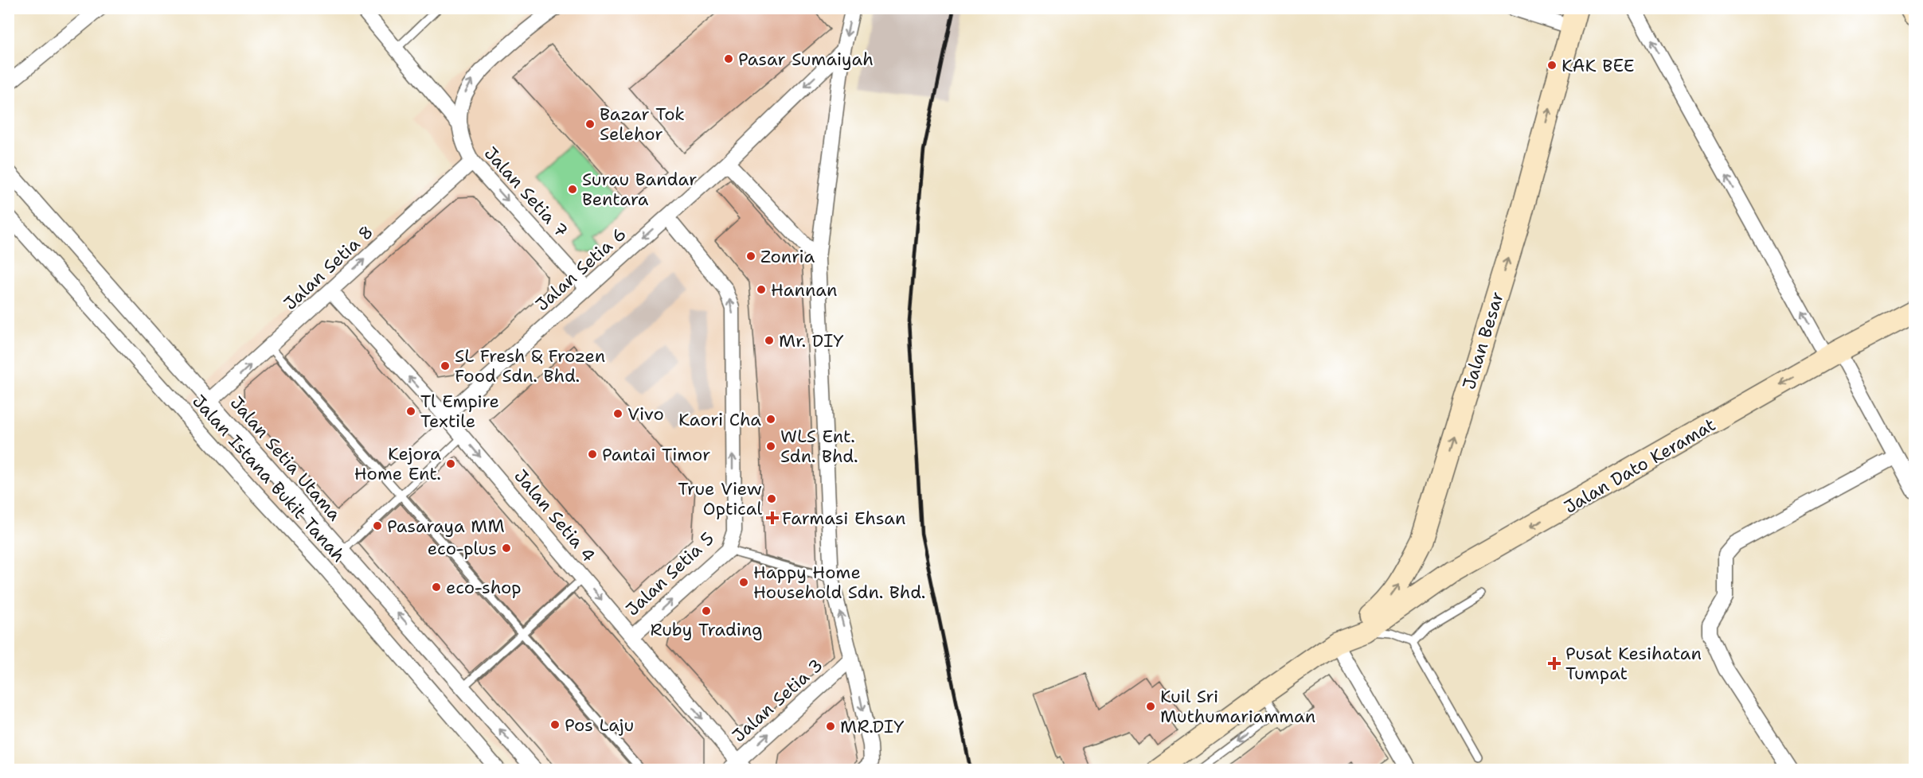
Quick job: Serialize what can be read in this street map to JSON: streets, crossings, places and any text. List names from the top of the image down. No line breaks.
{"streets":{"street":["Jalan Setia 7","Jalan Setia 8","Jalan Setia 6","Jalan Besar","Jalan Setia Utama","Jalan Dato Keramat","Jalan Istana Bukit Tanah","Jalan Setia 4","Jalan Setia 5","Jalan Setia 3"]},"crossings":[["Jalan Setia 7","Jalan Setia 8"],["Jalan Setia 7","Jalan Setia 6"],["Jalan Setia 8","Jalan Setia Utama"],["Jalan Setia 8","Jalan Setia 4"],["Jalan Setia 6","Jalan Setia 4"],["Jalan Setia 6","Jalan Setia 5"],["Jalan Besar","Jalan Dato Keramat"],["Jalan Setia 4","Jalan Setia 5"],["Jalan Setia 4","Jalan Setia 3"]],"one_way":["Jalan Setia 8","Jalan Setia 6","Jalan Besar","Jalan Setia Utama","Jalan Dato Keramat","Jalan Setia 3"],"places":{"other":["Pasar Sumaiyah","KAK BEE","Bazar Tok Selehor","Surau Bandar Bentara","Zonria","Hannan","Mr. DIY","SL Fresh & Frozen Food Sdn. Bhd.","Tl Empire Textile","Vivo","Kaori Cha","WLS Ent. Sdn. Bhd.","Pantai Timor","Kejora Home Ent.","True View Optical","Pasaraya MM","eco-plus","Happy Home Household Sdn. Bhd.","eco-shop","Ruby Trading","Kuil Sri Muthumariamman","Pos Laju","MR.DIY"],"health":["Farmasi Ehsan","Pusat Kesihatan Tumpat"]}}
